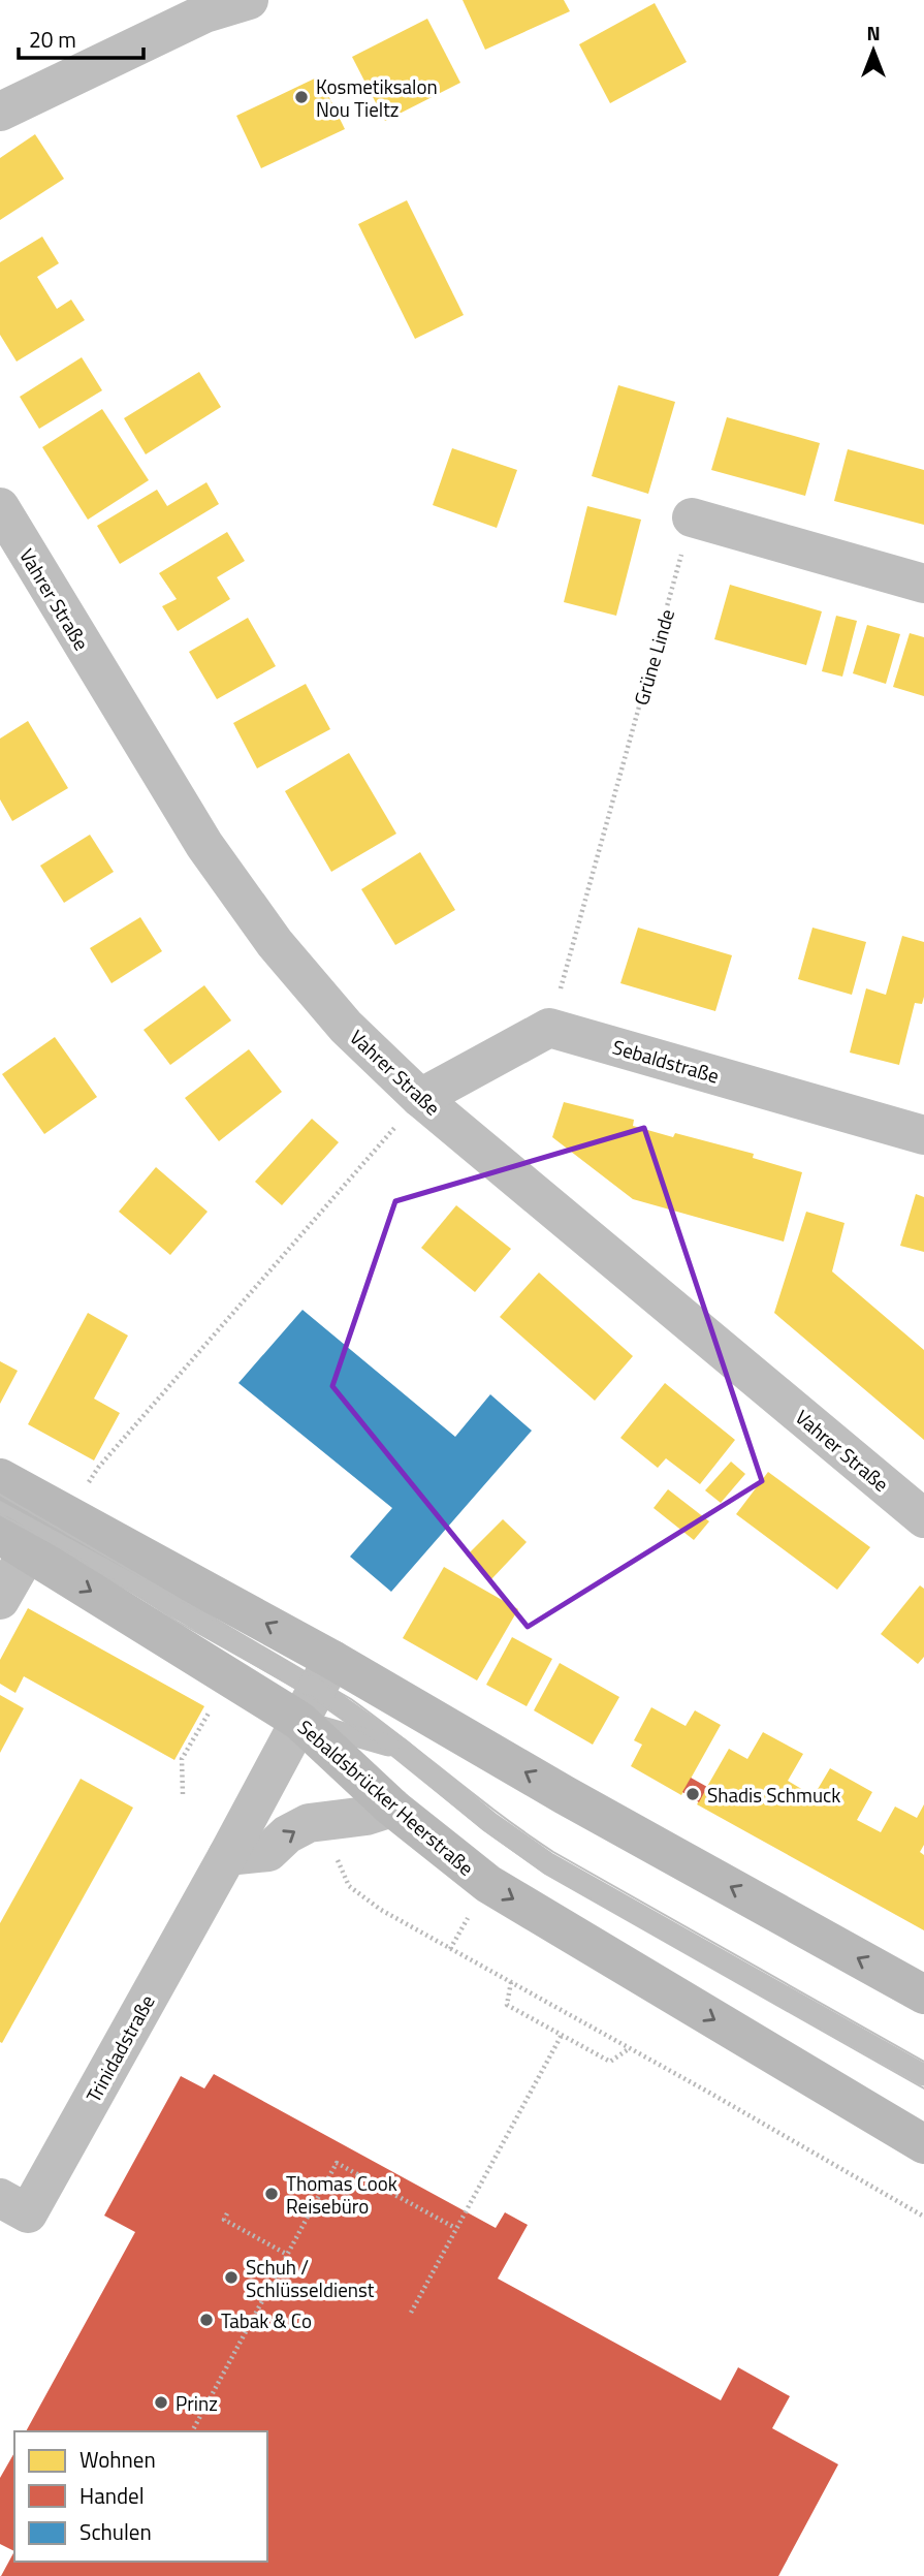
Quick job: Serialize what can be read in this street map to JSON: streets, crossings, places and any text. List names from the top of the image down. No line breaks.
{"streets":{"main road":["Sebaldsbrücker Heerstraße"],"street":["Vahrer Straße","Sebaldstraße","Trinidadstraße"],"path":["Grüne Linde"]},"crossings":[["Grüne Linde","Sebaldstraße"],["Sebaldsbrücker Heerstraße","Trinidadstraße"]],"places":["Kosmetiksalon Nou Tieltz","Shadis Schmuck","Thomas Cook Reisebüro","Schuh / Schlüsseldienst","Tabak & Co","Prinz"],"legend":["Wohnen","Handel","Schulen"],"scale_bar":"20 m","north":"top"}
